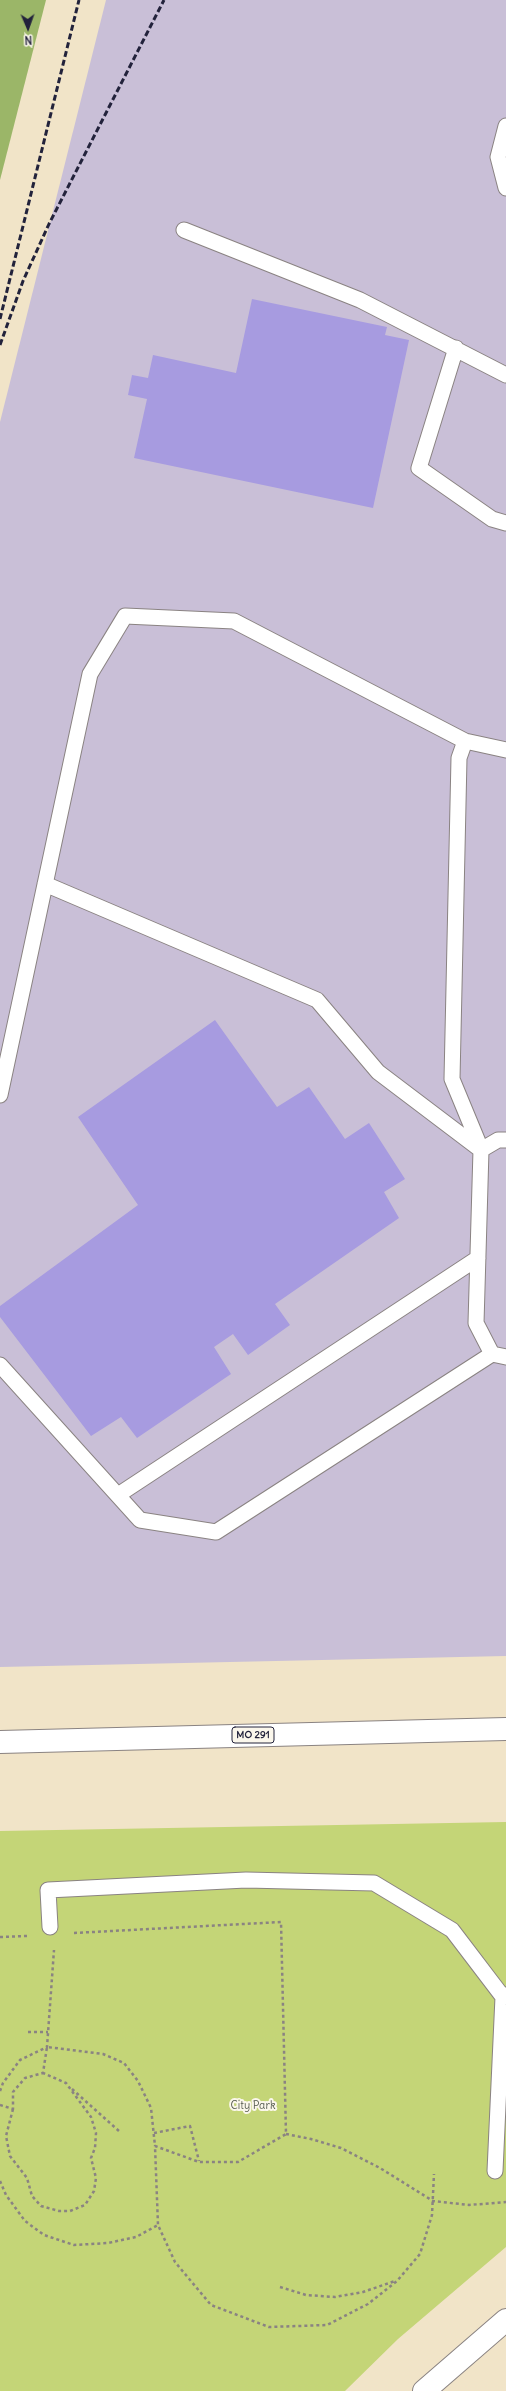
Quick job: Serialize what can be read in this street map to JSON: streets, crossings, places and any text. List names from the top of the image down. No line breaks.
{"streets":{"main road":["MO 291"]},"parks":["City Park"],"north":"bottom"}
